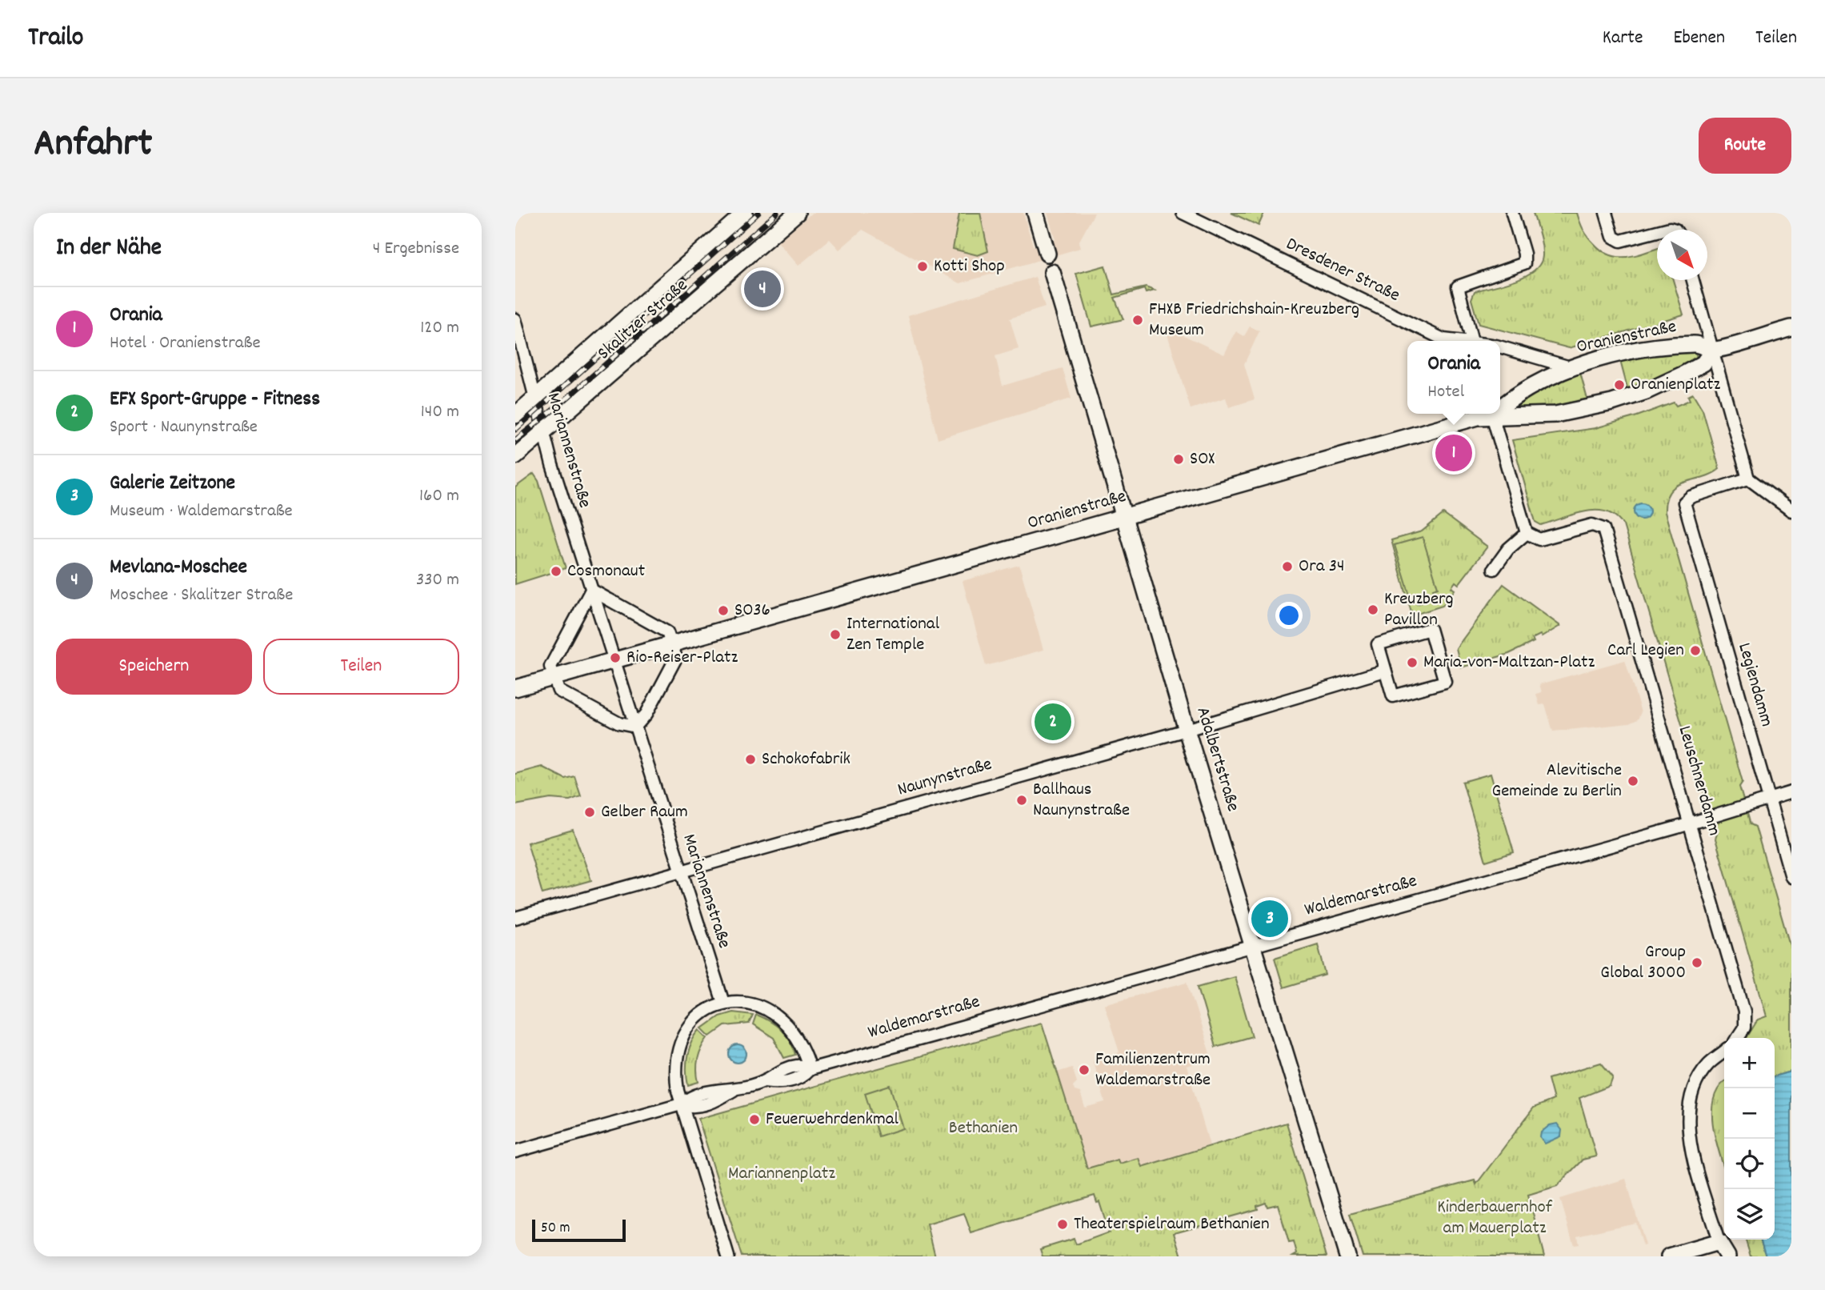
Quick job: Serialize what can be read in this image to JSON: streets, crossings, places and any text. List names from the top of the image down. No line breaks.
{"streets":{"street":["Dresdener Straße","Skalitzer Straße","Oranienstraße","Mariannenstraße","Legiendamm","Adalbertstraße","Naunynstraße","Leuschnerdamm","Waldemarstraße"]},"crossings":[["Skalitzer Straße","Mariannenstraße"],["Oranienstraße","Adalbertstraße"],["Mariannenstraße","Naunynstraße"],["Legiendamm","Waldemarstraße"],["Adalbertstraße","Naunynstraße"],["Adalbertstraße","Waldemarstraße"],["Leuschnerdamm","Waldemarstraße"]],"parks":["Bethanien","Mariannenplatz","Kinderbauernhof am Mauerplatz"],"places":["Kotti Shop","FHXB Friedrichshain-Kreuzberg Museum","Oranienplatz","SOX","Ora 34","Cosmonaut","Kreuzberg Pavillon","SO36","International Zen Temple","Carl Legien","Rio-Reiser-Platz","Maria-von-Maltzan-Platz","Schokofabrik","Alevitische Gemeinde zu Berlin","Ballhaus Naunynstraße","Gelber Raum","Group Global 3000","Familienzentrum Waldemarstraße","Feuerwehrdenkmal","Theaterspielraum Bethanien"],"scale_bar":"50 m","north":"bottom right","page":{"header":"Trailo","nav":["Karte","Ebenen","Teilen"],"title":"Anfahrt","buttons":["Route",["Speichern","Teilen"]],"heading":["In der Nähe","4 Ergebnisse"],"pins":["4","1","2","3"],"list":[{"mark":"1","name":"Orania","note":"Hotel · Oranienstraße","value":"120 m"},{"mark":"2","name":"EFX Sport-Gruppe - Fitness","note":"Sport · Naunynstraße","value":"140 m"},{"mark":"3","name":"Galerie Zeitzone","note":"Museum · Waldemarstraße","value":"160 m"},{"mark":"4","name":"Mevlana-Moschee","note":"Moschee · Skalitzer Straße","value":"330 m"}],"popup":["Orania","Hotel"],"map_buttons":["+","−"],"scale":"50 m"}}
